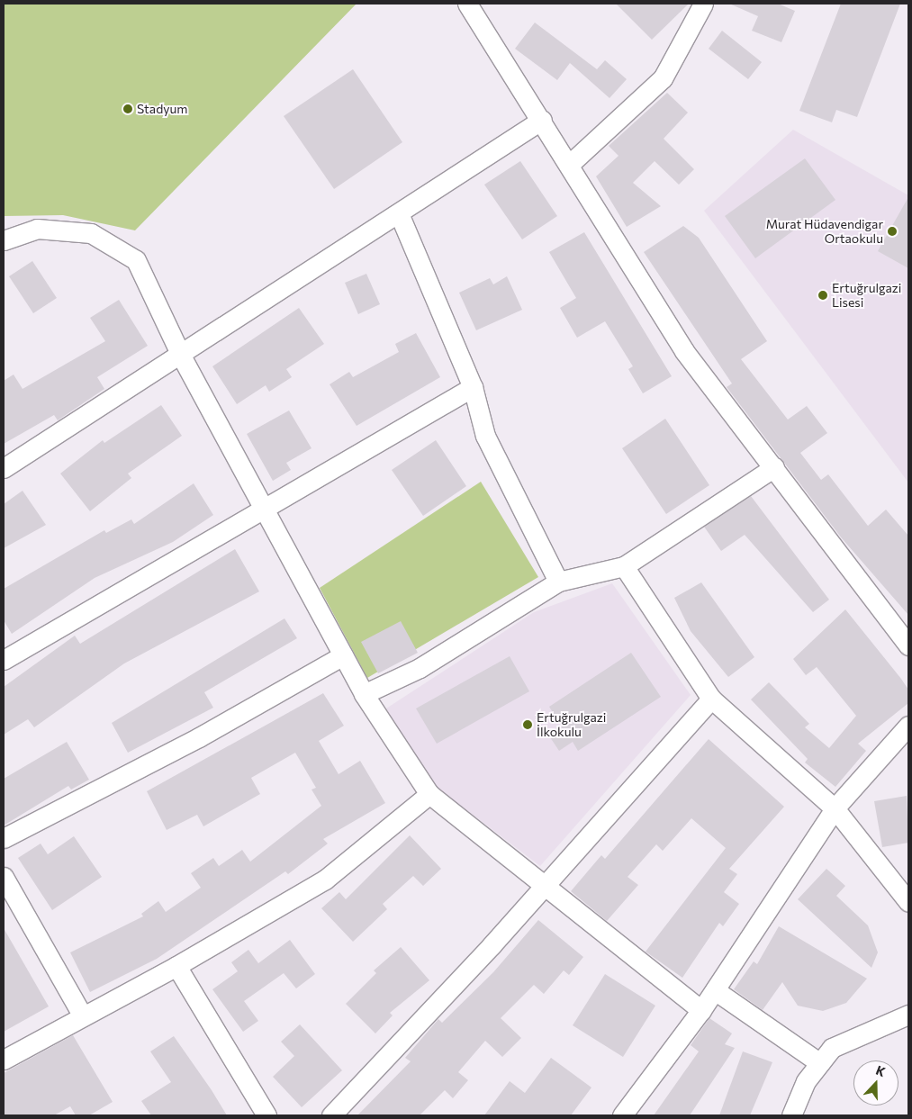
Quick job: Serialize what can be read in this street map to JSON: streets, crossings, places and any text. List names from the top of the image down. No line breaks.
{"places":["Stadyum","Murat Hüdavendigar Ortaokulu","Ertuğrulgazi Lisesi","Ertuğrulgazi İlkokulu"],"north":"top"}
